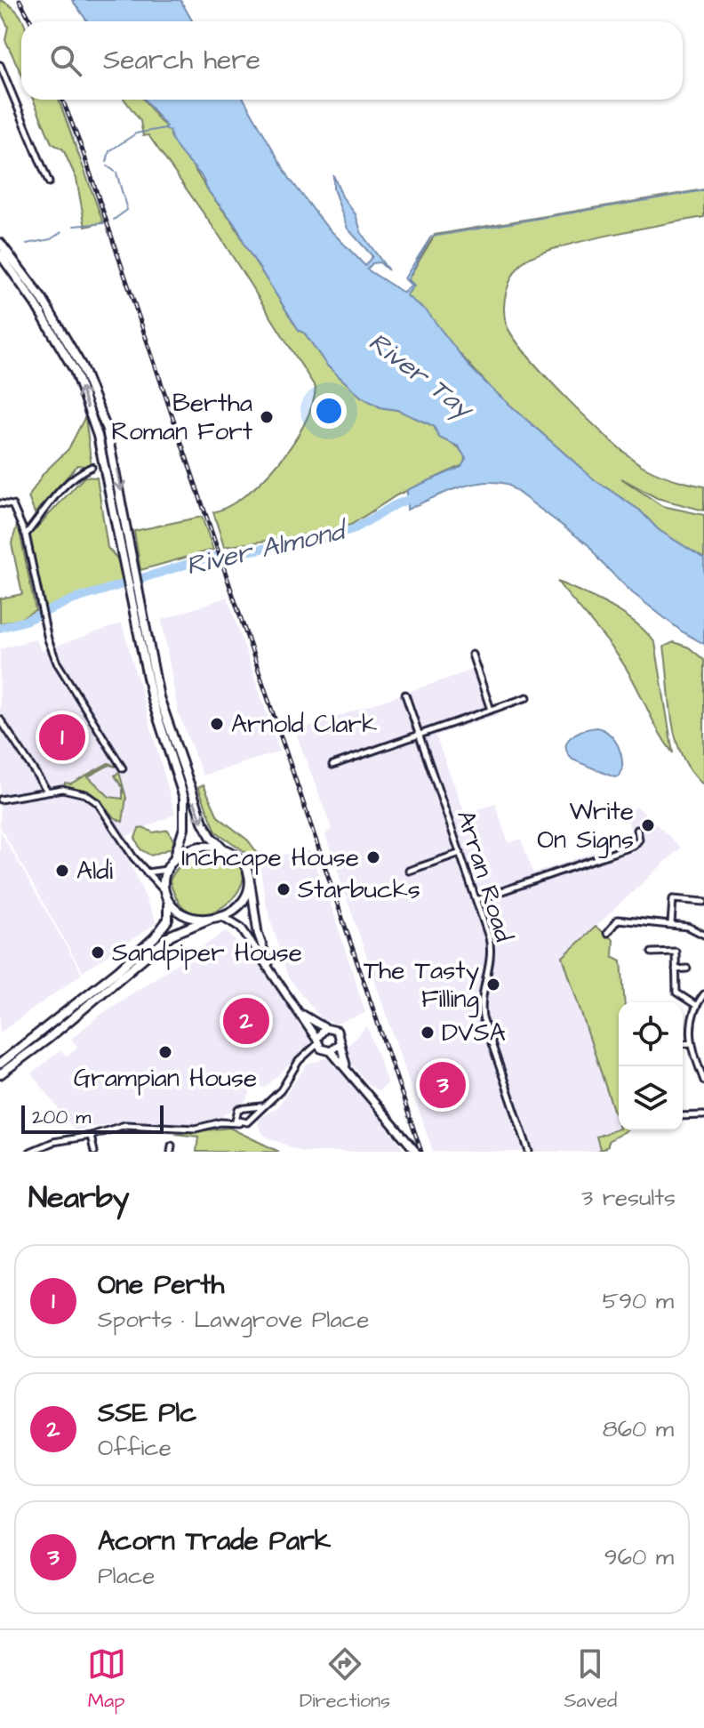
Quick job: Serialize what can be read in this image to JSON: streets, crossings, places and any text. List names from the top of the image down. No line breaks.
{"streets":{"street":["Arran Road"]},"water":["River Tay","River Almond"],"places":["Bertha Roman Fort","Arnold Clark","Write On Signs","Inchcape House","Aldi","Starbucks","Sandpiper House","The Tasty Filling","DVSA","Grampian House"],"scale_bar":"200 m","page":{"search":"Search here","pins":["1","2","3"],"scale":"200 m","heading":["Nearby","3 results"],"list":[{"mark":"1","name":"One Perth","note":"Sports · Lawgrove Place","value":"590 m"},{"mark":"2","name":"SSE Plc","note":"Office","value":"860 m"},{"mark":"3","name":"Acorn Trade Park","note":"Place","value":"960 m"}],"nav":["Map","Directions","Saved"]}}
